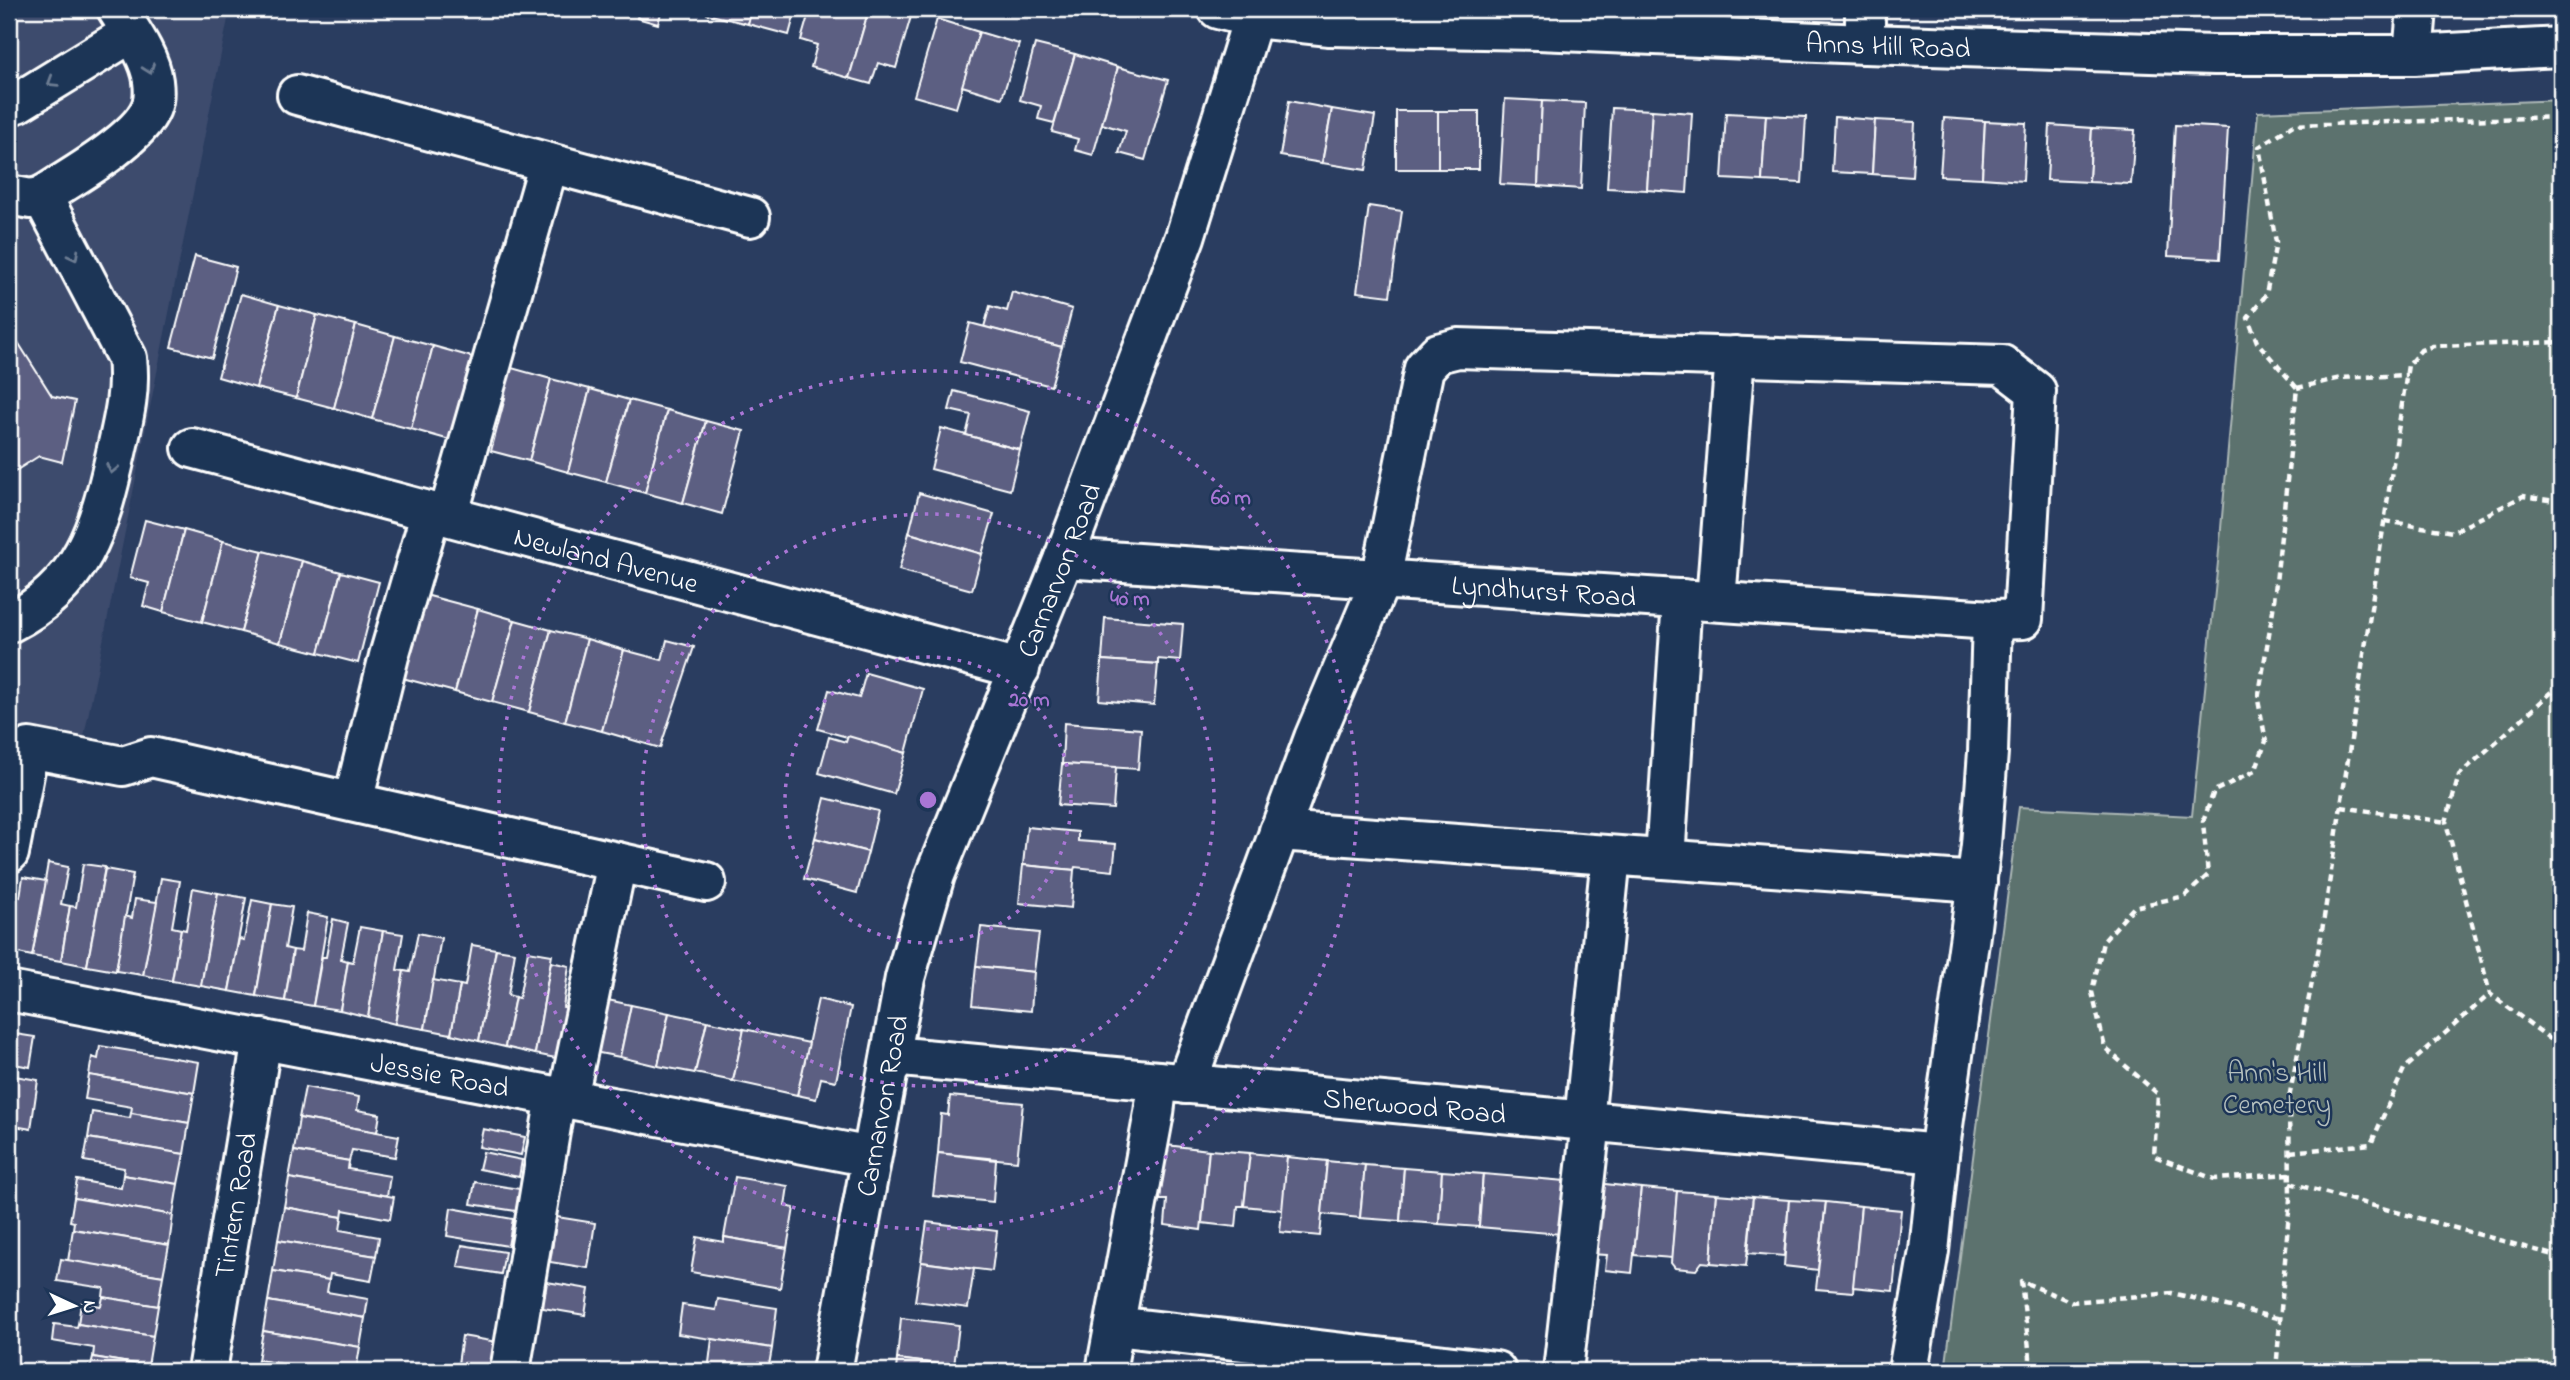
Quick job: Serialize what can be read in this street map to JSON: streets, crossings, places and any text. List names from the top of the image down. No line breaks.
{"streets":{"street":["Anns Hill Road","Newland Avenue","Carnarvon Road","Lyndhurst Road","Jessie Road","Sherwood Road","Tintern Road"]},"crossings":[["Anns Hill Road","Carnarvon Road"],["Newland Avenue","Carnarvon Road"],["Carnarvon Road","Lyndhurst Road"],["Carnarvon Road","Jessie Road"],["Carnarvon Road","Sherwood Road"],["Jessie Road","Tintern Road"]],"parks":["Ann's Hill Cemetery"],"north":"right","rings":["60 m","40 m","20 m"]}
